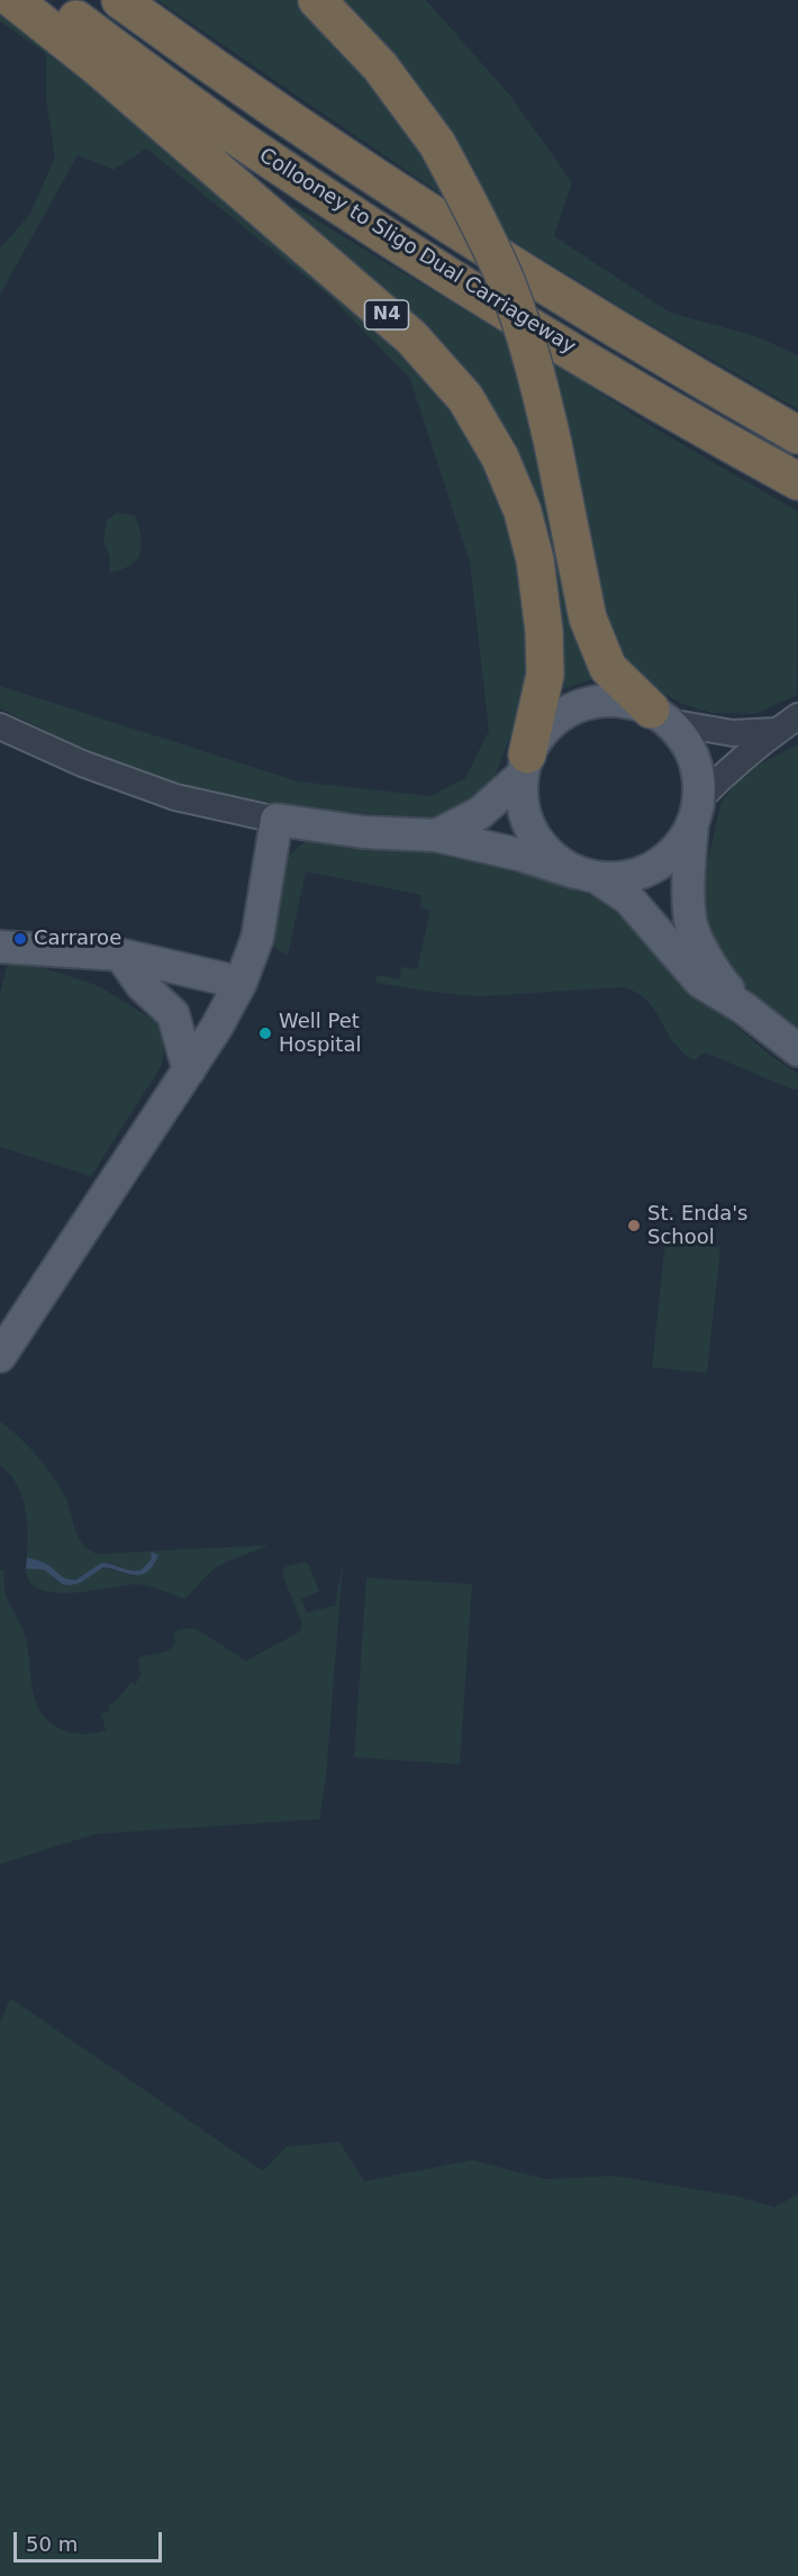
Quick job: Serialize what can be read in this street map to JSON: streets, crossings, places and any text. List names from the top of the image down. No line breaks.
{"streets":{"highway":["Collooney to Sligo Dual Carriageway","N4"]},"places":["Carraroe","Well Pet Hospital","St. Enda's School"],"scale_bar":"50 m"}
